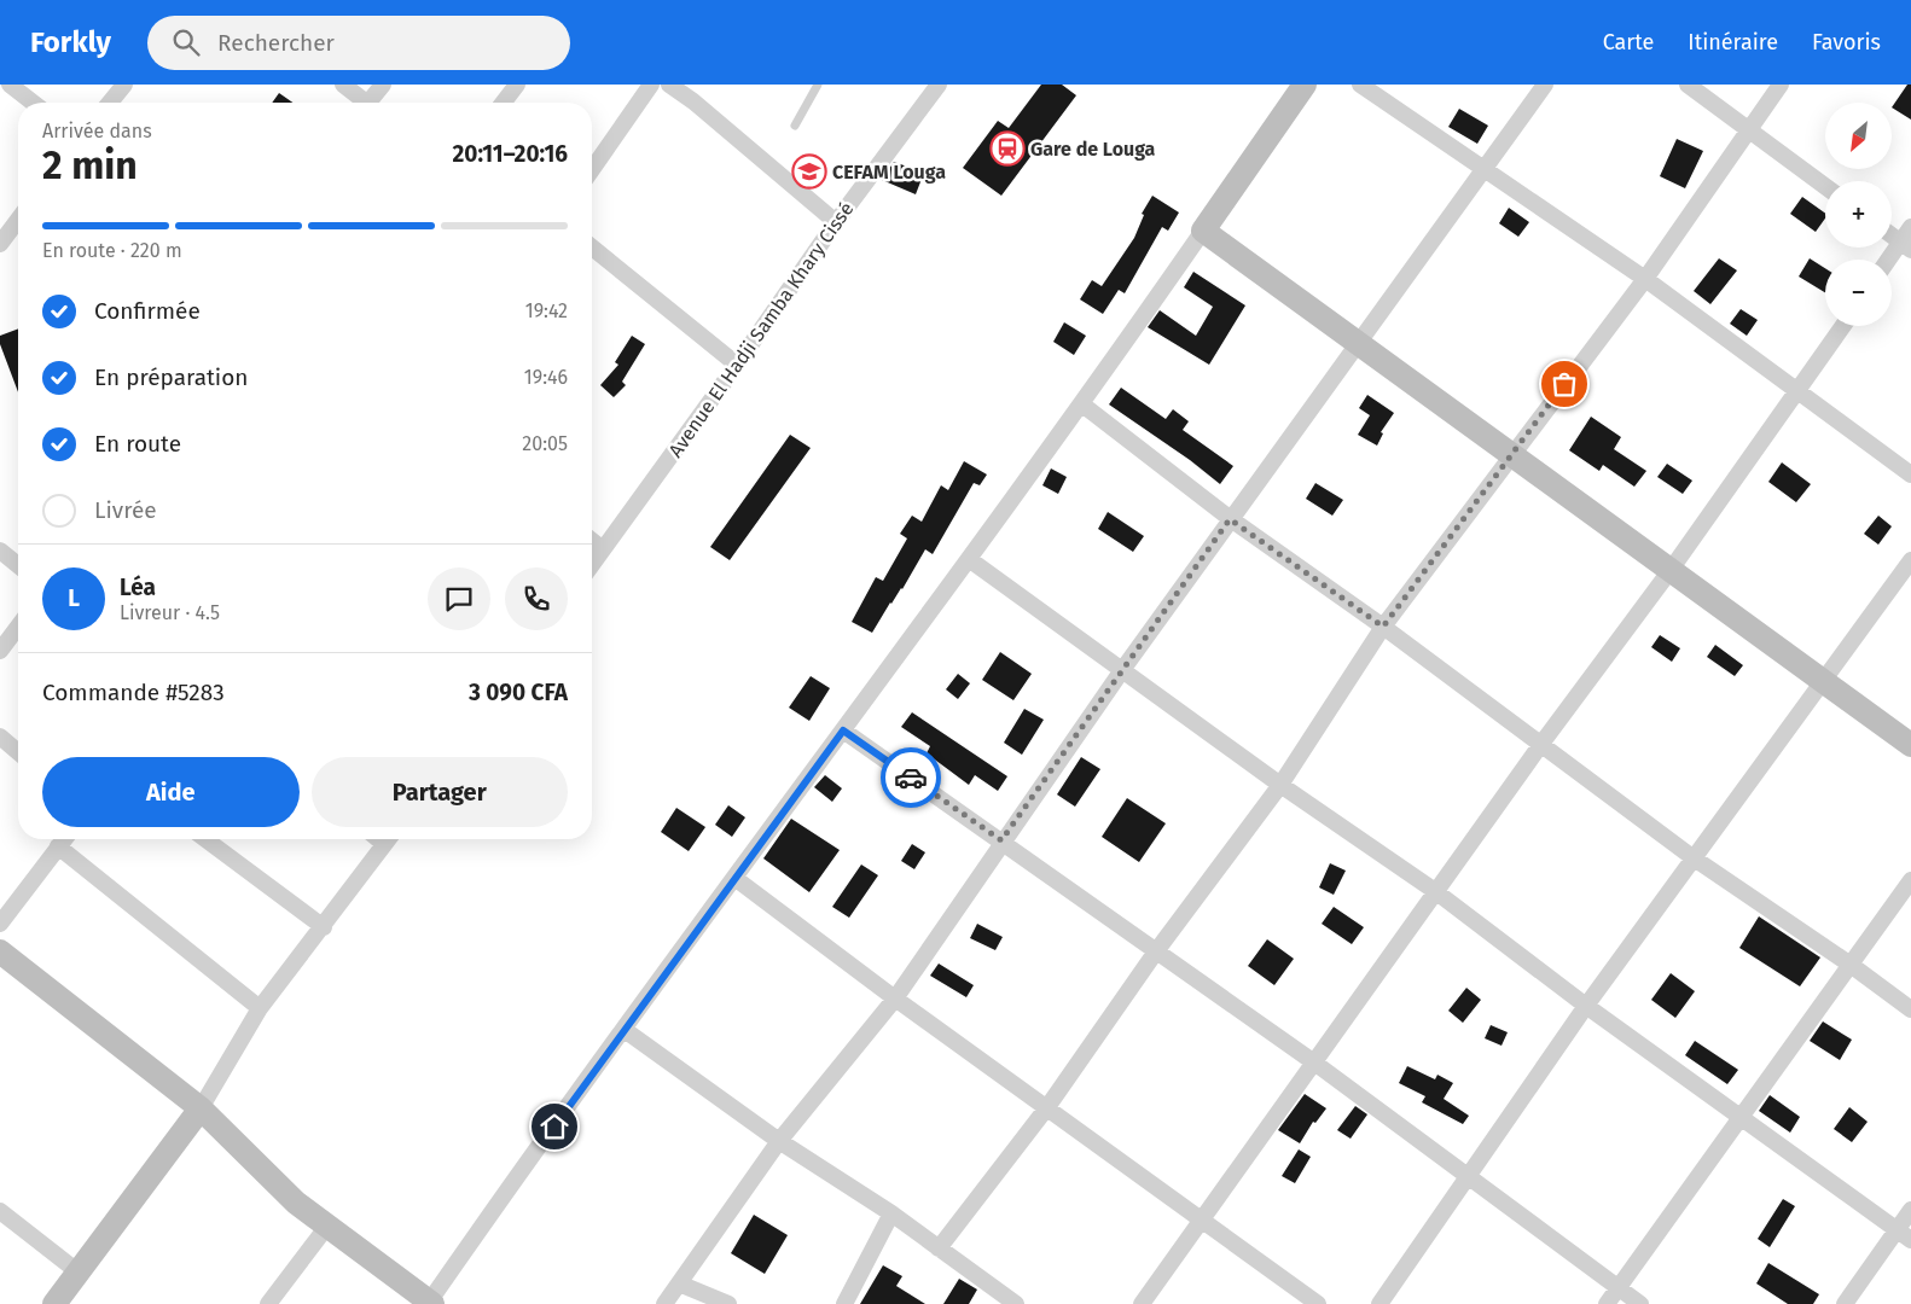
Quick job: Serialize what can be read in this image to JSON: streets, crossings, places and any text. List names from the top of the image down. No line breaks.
{"streets":{"street":["Avenue El Hadji Samba Khary Cissé"]},"places":{"station":["Gare de Louga"],"school or university":["CEFAM Louga"]},"north":"bottom left","page":{"header":"Forkly","search":"Rechercher","nav":["Carte","Itinéraire","Favoris"],"map_buttons":["+","−"],"heading":["2 min","Arrivée dans","20:11–20:16"],"panel":["Léa","Livreur · 4.5","Commande #5283","3 090 CFA"],"bar":"En route · 220 m","list":[["Confirmée","19:42"],["En préparation","19:46"],["En route","20:05"],"Livrée"],"round":"L","buttons":["Aide","Partager"]}}
